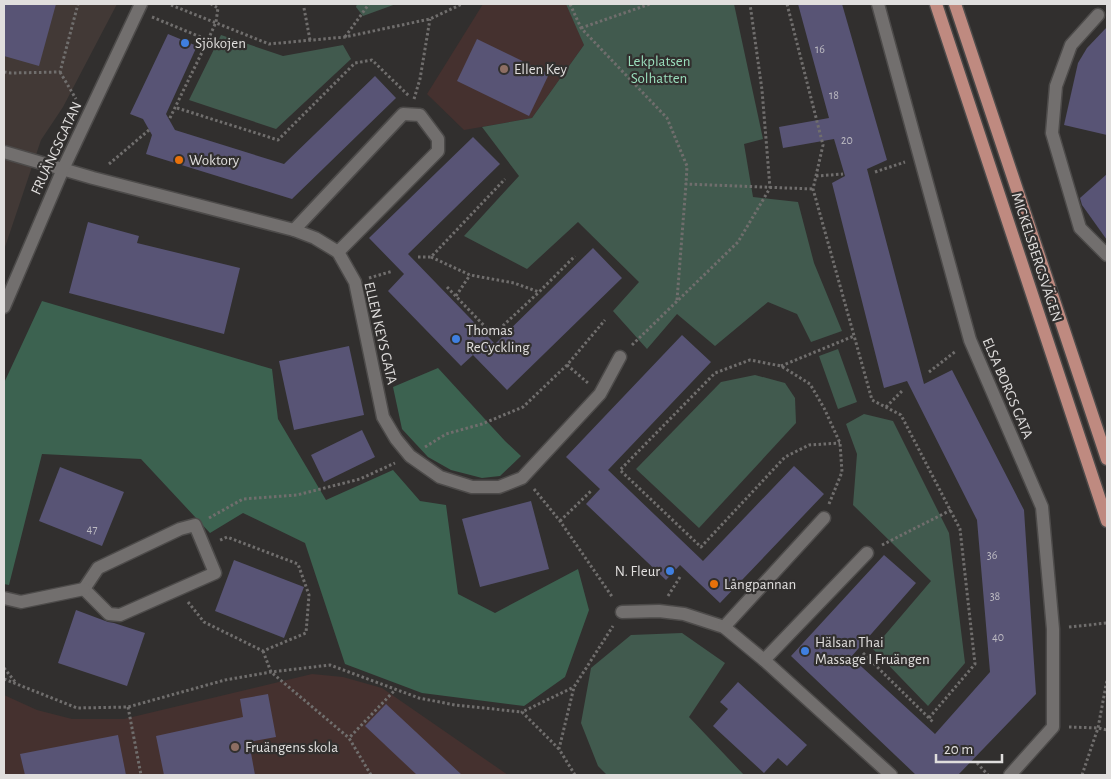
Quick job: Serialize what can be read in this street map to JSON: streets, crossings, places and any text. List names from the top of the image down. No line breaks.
{"streets":{"main road":["MICKELSBERGSVÄGEN"],"street":["FRUÄNGSGATAN","ELLEN KEYS GATA","ELSA BORGS GATA"]},"parks":["Lekplatsen Solhatten"],"places":["Sjökojen","Ellen Key","Woktory","Thomas ReCyckling","N. Fleur","Långpannan","Hälsan Thai Massage I Fruängen","Fruängens skola"],"house_numbers":["16","18","20","47","36","38","40"],"scale_bar":"20 m"}
